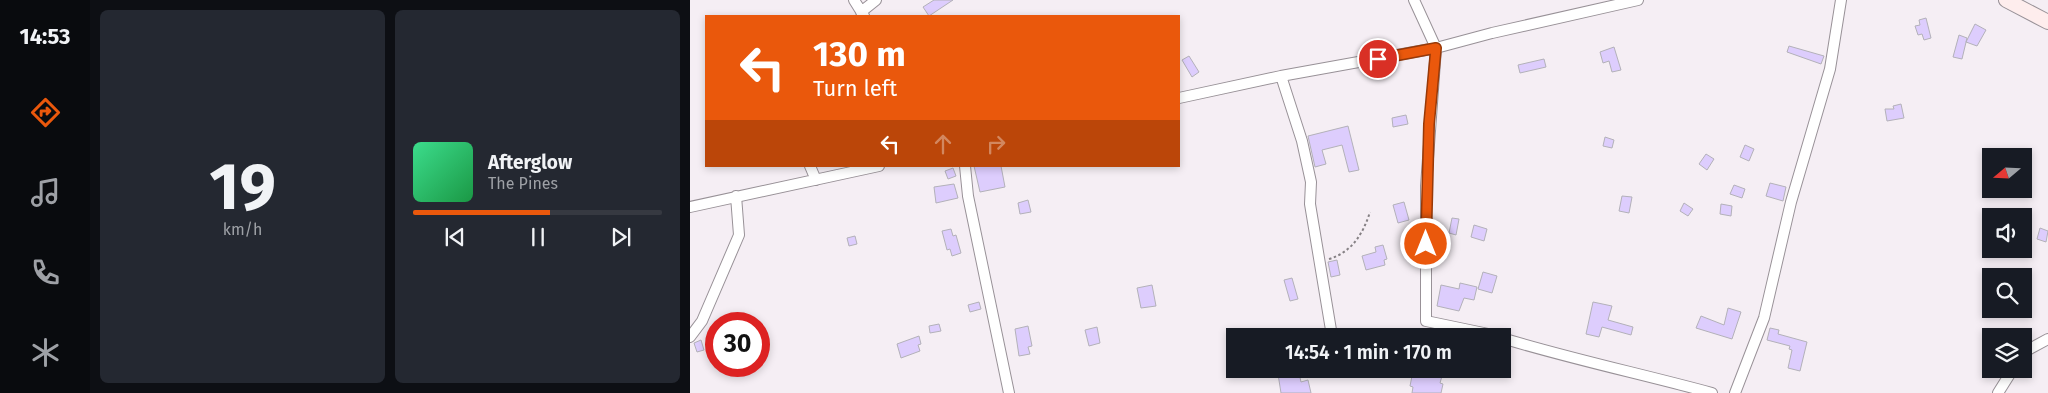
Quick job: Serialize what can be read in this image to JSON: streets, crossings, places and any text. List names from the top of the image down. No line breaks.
{"north":"left","page":{"tabs":"14:53","tile":["19","km/h"],"turn":["130 m","Turn left"],"song":["Afterglow","The Pines"],"limit":"30","trip":"14:54 · 1 min · 170 m"}}
